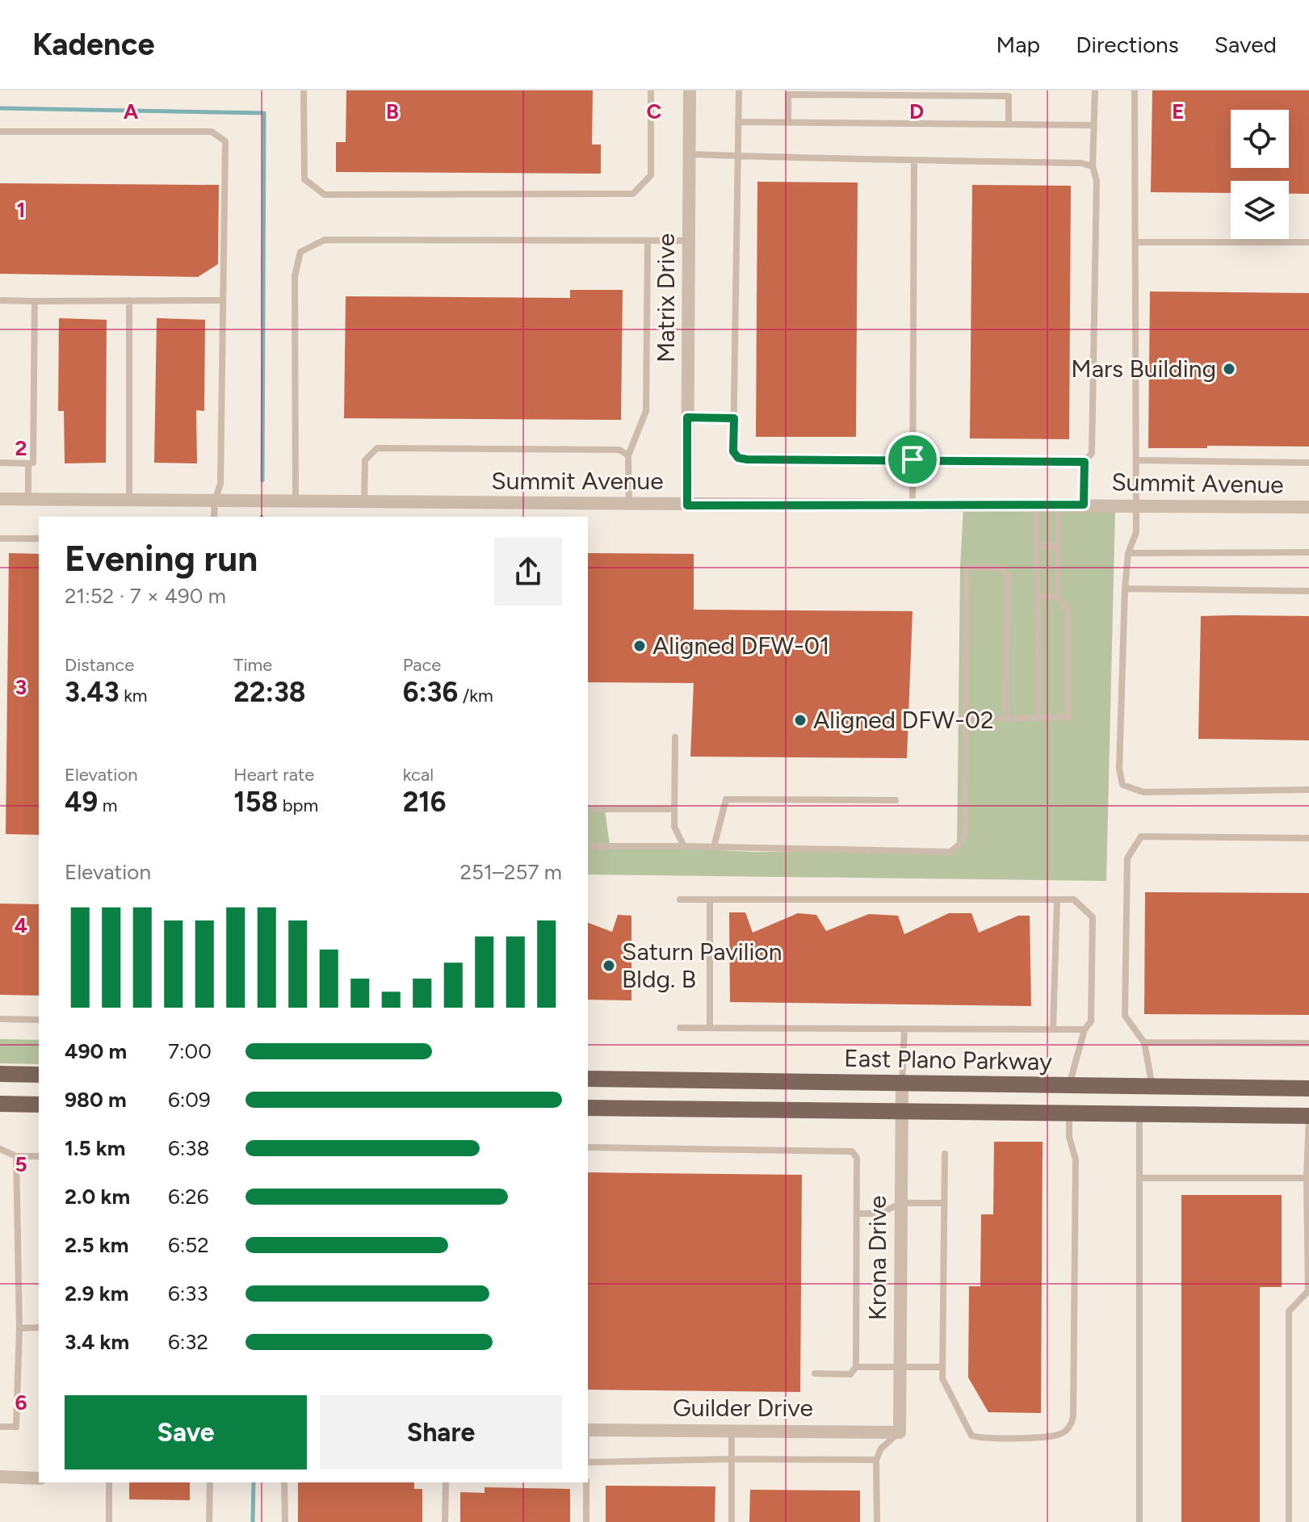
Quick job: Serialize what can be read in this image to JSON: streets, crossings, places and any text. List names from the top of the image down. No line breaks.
{"streets":{"main road":["East Plano Parkway"],"street":["Matrix Drive","Summit Avenue","Krona Drive","Guilder Drive"]},"crossings":[["Matrix Drive","Summit Avenue"],["East Plano Parkway","Krona Drive"],["Krona Drive","Guilder Drive"]],"places":["Mars Building","Aligned DFW-01","Aligned DFW-02","Saturn Pavilion Bldg. B"],"page":{"header":"Kadence","nav":["Map","Directions","Saved"],"heading":["Evening run","21:52 · 7 × 490 m"],"stats":[["Distance","3.43 km"],["Time","22:38"],["Pace","6:36 /km"],["Elevation","49 m"],["Heart rate","158 bpm"],["kcal","216"]],"chart":["Elevation","251–257 m"],"list":[{"name":"490 m","note":"7:00"},{"name":"980 m","note":"6:09"},{"name":"1.5 km","note":"6:38"},{"name":"2.0 km","note":"6:26"},{"name":"2.5 km","note":"6:52"},{"name":"2.9 km","note":"6:33"},{"name":"3.4 km","note":"6:32"}],"buttons":["Save","Share"]},"grid":{"columns":["A","B","C","D","E"],"rows":["1","2","3","4","5","6"]}}
